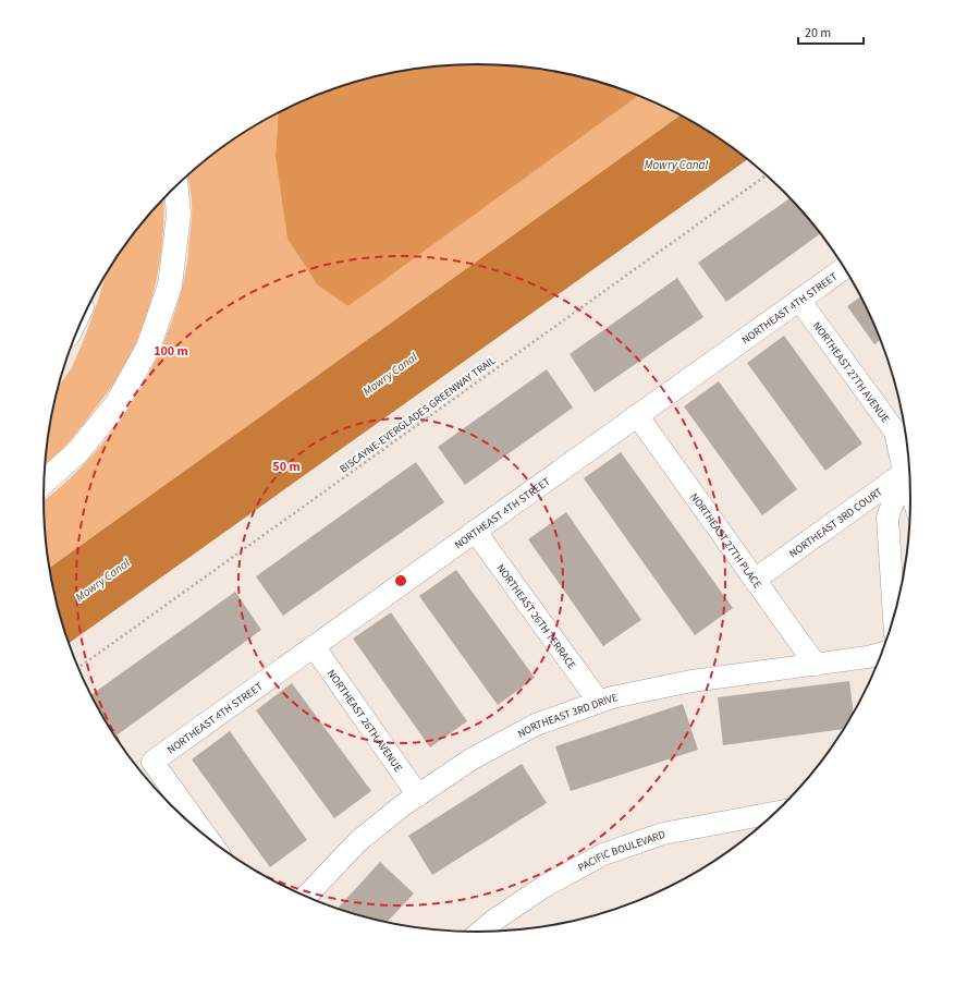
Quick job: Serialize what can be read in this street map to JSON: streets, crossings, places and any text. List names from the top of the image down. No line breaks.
{"streets":{"street":["NORTHEAST 4TH STREET","NORTHEAST 27TH AVENUE","NORTHEAST 3RD COURT","NORTHEAST 27TH PLACE","NORTHEAST 26TH TERRACE","NORTHEAST 3RD DRIVE","NORTHEAST 26TH AVENUE","PACIFIC BOULEVARD"],"path":["BISCAYNE-EVERGLADES GREENWAY TRAIL"]},"crossings":[["NORTHEAST 4TH STREET","NORTHEAST 27TH AVENUE"],["NORTHEAST 4TH STREET","NORTHEAST 27TH PLACE"],["NORTHEAST 4TH STREET","NORTHEAST 26TH TERRACE"],["NORTHEAST 4TH STREET","NORTHEAST 26TH AVENUE"],["NORTHEAST 27TH AVENUE","NORTHEAST 3RD COURT"],["NORTHEAST 3RD COURT","NORTHEAST 27TH PLACE"],["NORTHEAST 27TH PLACE","NORTHEAST 3RD DRIVE"],["NORTHEAST 26TH TERRACE","NORTHEAST 3RD DRIVE"],["NORTHEAST 3RD DRIVE","NORTHEAST 26TH AVENUE"]],"water":["Mowry Canal"],"scale_bar":"20 m","rings":["100 m","50 m"]}
